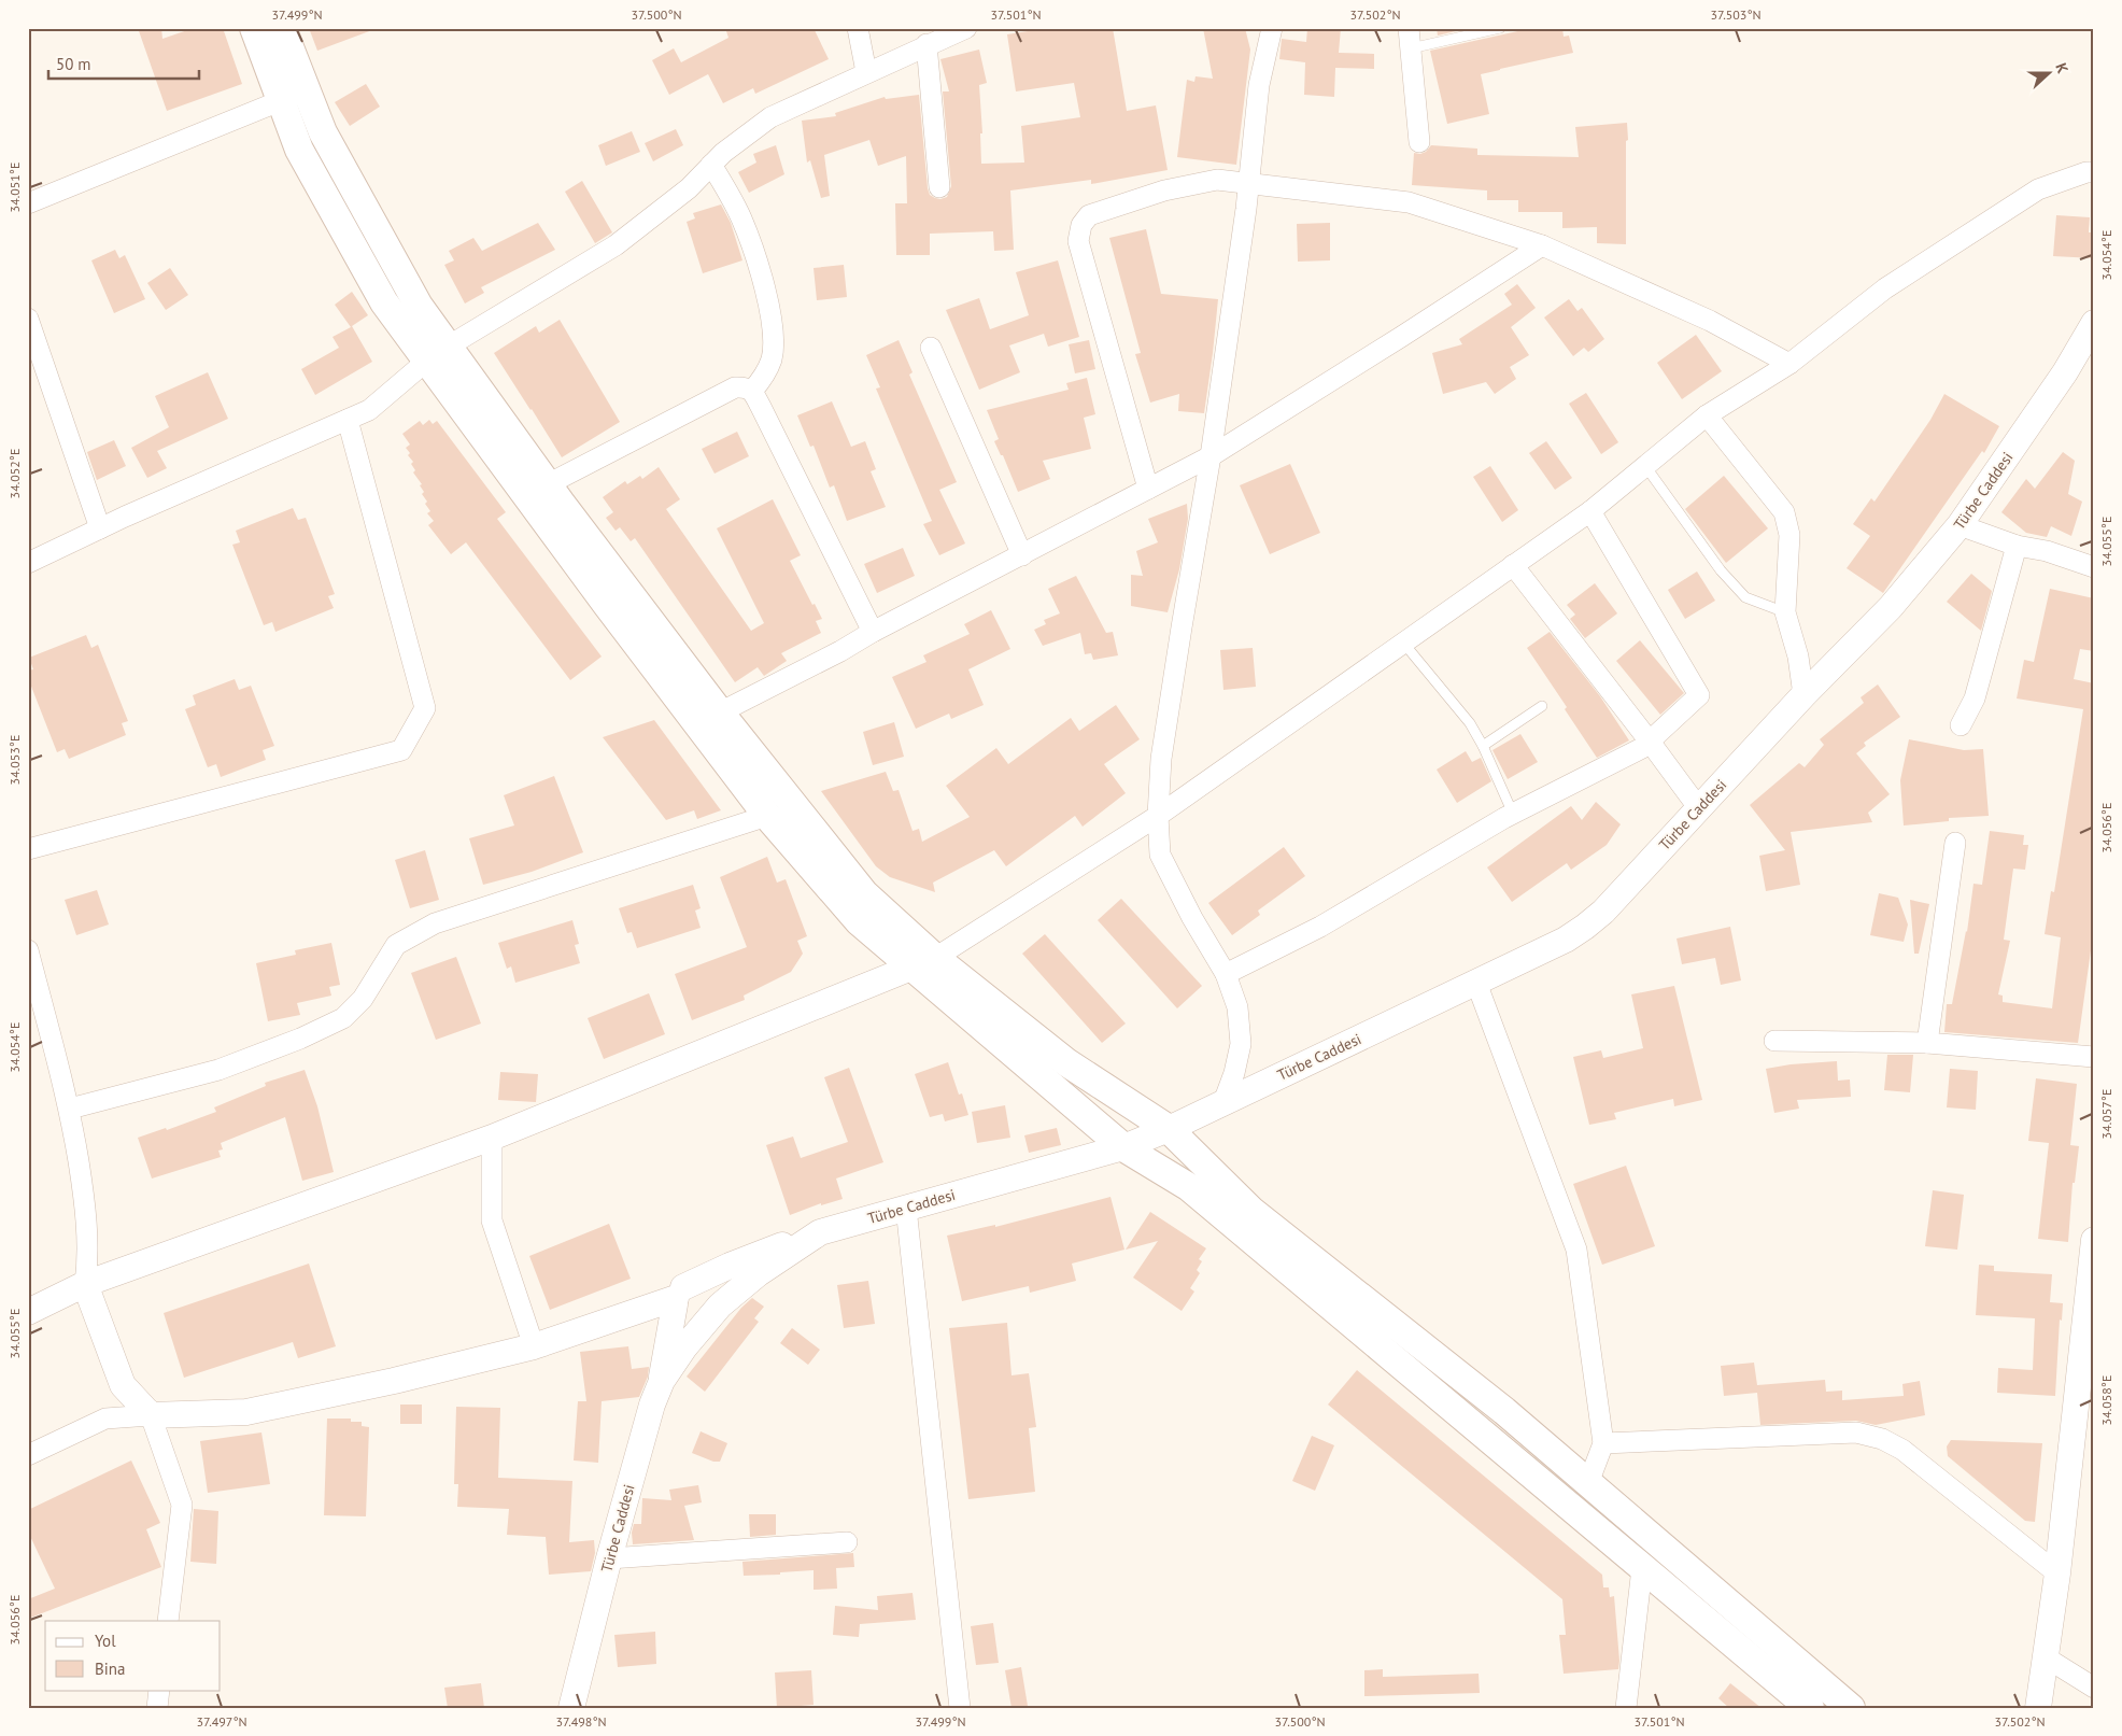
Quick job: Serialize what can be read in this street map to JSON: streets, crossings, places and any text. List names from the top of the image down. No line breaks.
{"streets":{"street":["Türbe Caddesi"]},"legend":["Yol","Bina"],"scale_bar":"50 m","north":"right","coordinates":["37.499°N","37.500°N","37.501°N","37.502°N","37.503°N","34.051°E","34.054°E","34.052°E","34.055°E","34.053°E","34.056°E","34.057°E","34.058°E","37.497°N","37.498°N"]}
